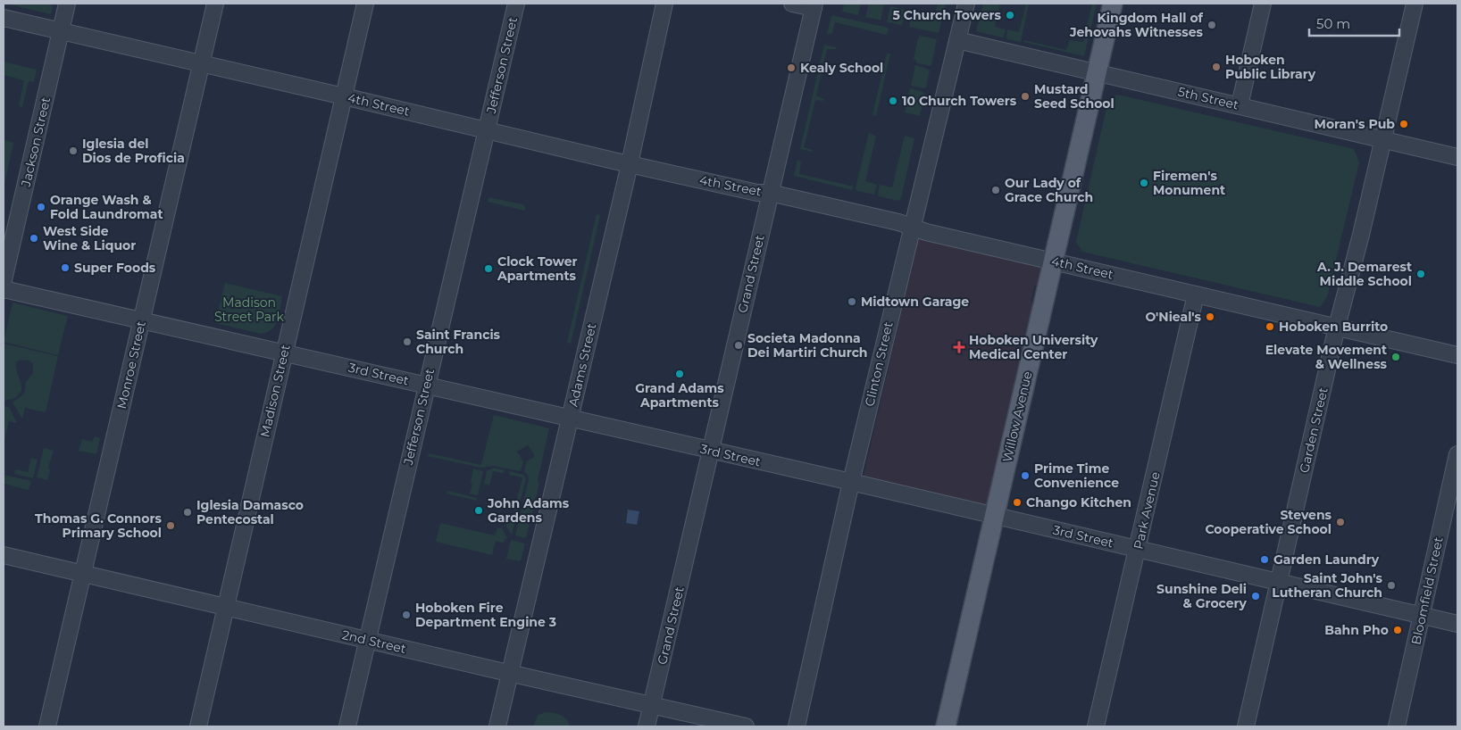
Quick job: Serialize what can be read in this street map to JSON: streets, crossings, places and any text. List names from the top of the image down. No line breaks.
{"streets":{"main road":["Willow Avenue"],"street":["Jefferson Street","5th Street","4th Street","Jackson Street","Grand Street","Clinton Street","Monroe Street","Adams Street","3rd Street","Madison Street","Garden Street","Park Avenue","Bloomfield Street","2nd Street"]},"crossings":[["Jefferson Street","4th Street"],["Jefferson Street","3rd Street"],["Jefferson Street","2nd Street"],["5th Street","Clinton Street"],["5th Street","Willow Avenue"],["5th Street","Garden Street"],["4th Street","Jackson Street"],["4th Street","Grand Street"],["4th Street","Clinton Street"],["4th Street","Monroe Street"],["4th Street","Adams Street"],["4th Street","Madison Street"],["4th Street","Willow Avenue"],["4th Street","Garden Street"],["4th Street","Park Avenue"],["Grand Street","3rd Street"],["Grand Street","2nd Street"],["Clinton Street","3rd Street"],["Monroe Street","3rd Street"],["Monroe Street","2nd Street"],["Adams Street","3rd Street"],["Adams Street","2nd Street"],["3rd Street","Madison Street"],["3rd Street","Willow Avenue"],["3rd Street","Garden Street"],["3rd Street","Park Avenue"],["3rd Street","Bloomfield Street"],["Madison Street","2nd Street"]],"parks":["Madison Street Park"],"places":{"other":["5 Church Towers","Kingdom Hall of Jehovahs Witnesses","Hoboken Public Library","Kealy School","Mustard Seed School","10 Church Towers","Moran's Pub","Iglesia del Dios de Proficia","Firemen's Monument","Our Lady of Grace Church","Orange Wash & Fold Laundromat","West Side Wine & Liquor","Super Foods","Clock Tower Apartments","A. J. Demarest Middle School","Midtown Garage","O'Nieal's","Hoboken Burrito","Saint Francis Church","Societa Madonna Dei Martiri Church","Elevate Movement & Wellness","Grand Adams Apartments","Prime Time Convenience","Chango Kitchen","John Adams Gardens","Iglesia Damasco Pentecostal","Stevens Cooperative School","Thomas G. Connors Primary School","Garden Laundry","Saint John's Lutheran Church","Sunshine Deli & Grocery","Hoboken Fire Department Engine 3","Bahn Pho"],"health":["Hoboken University Medical Center"]},"scale_bar":"50 m"}
